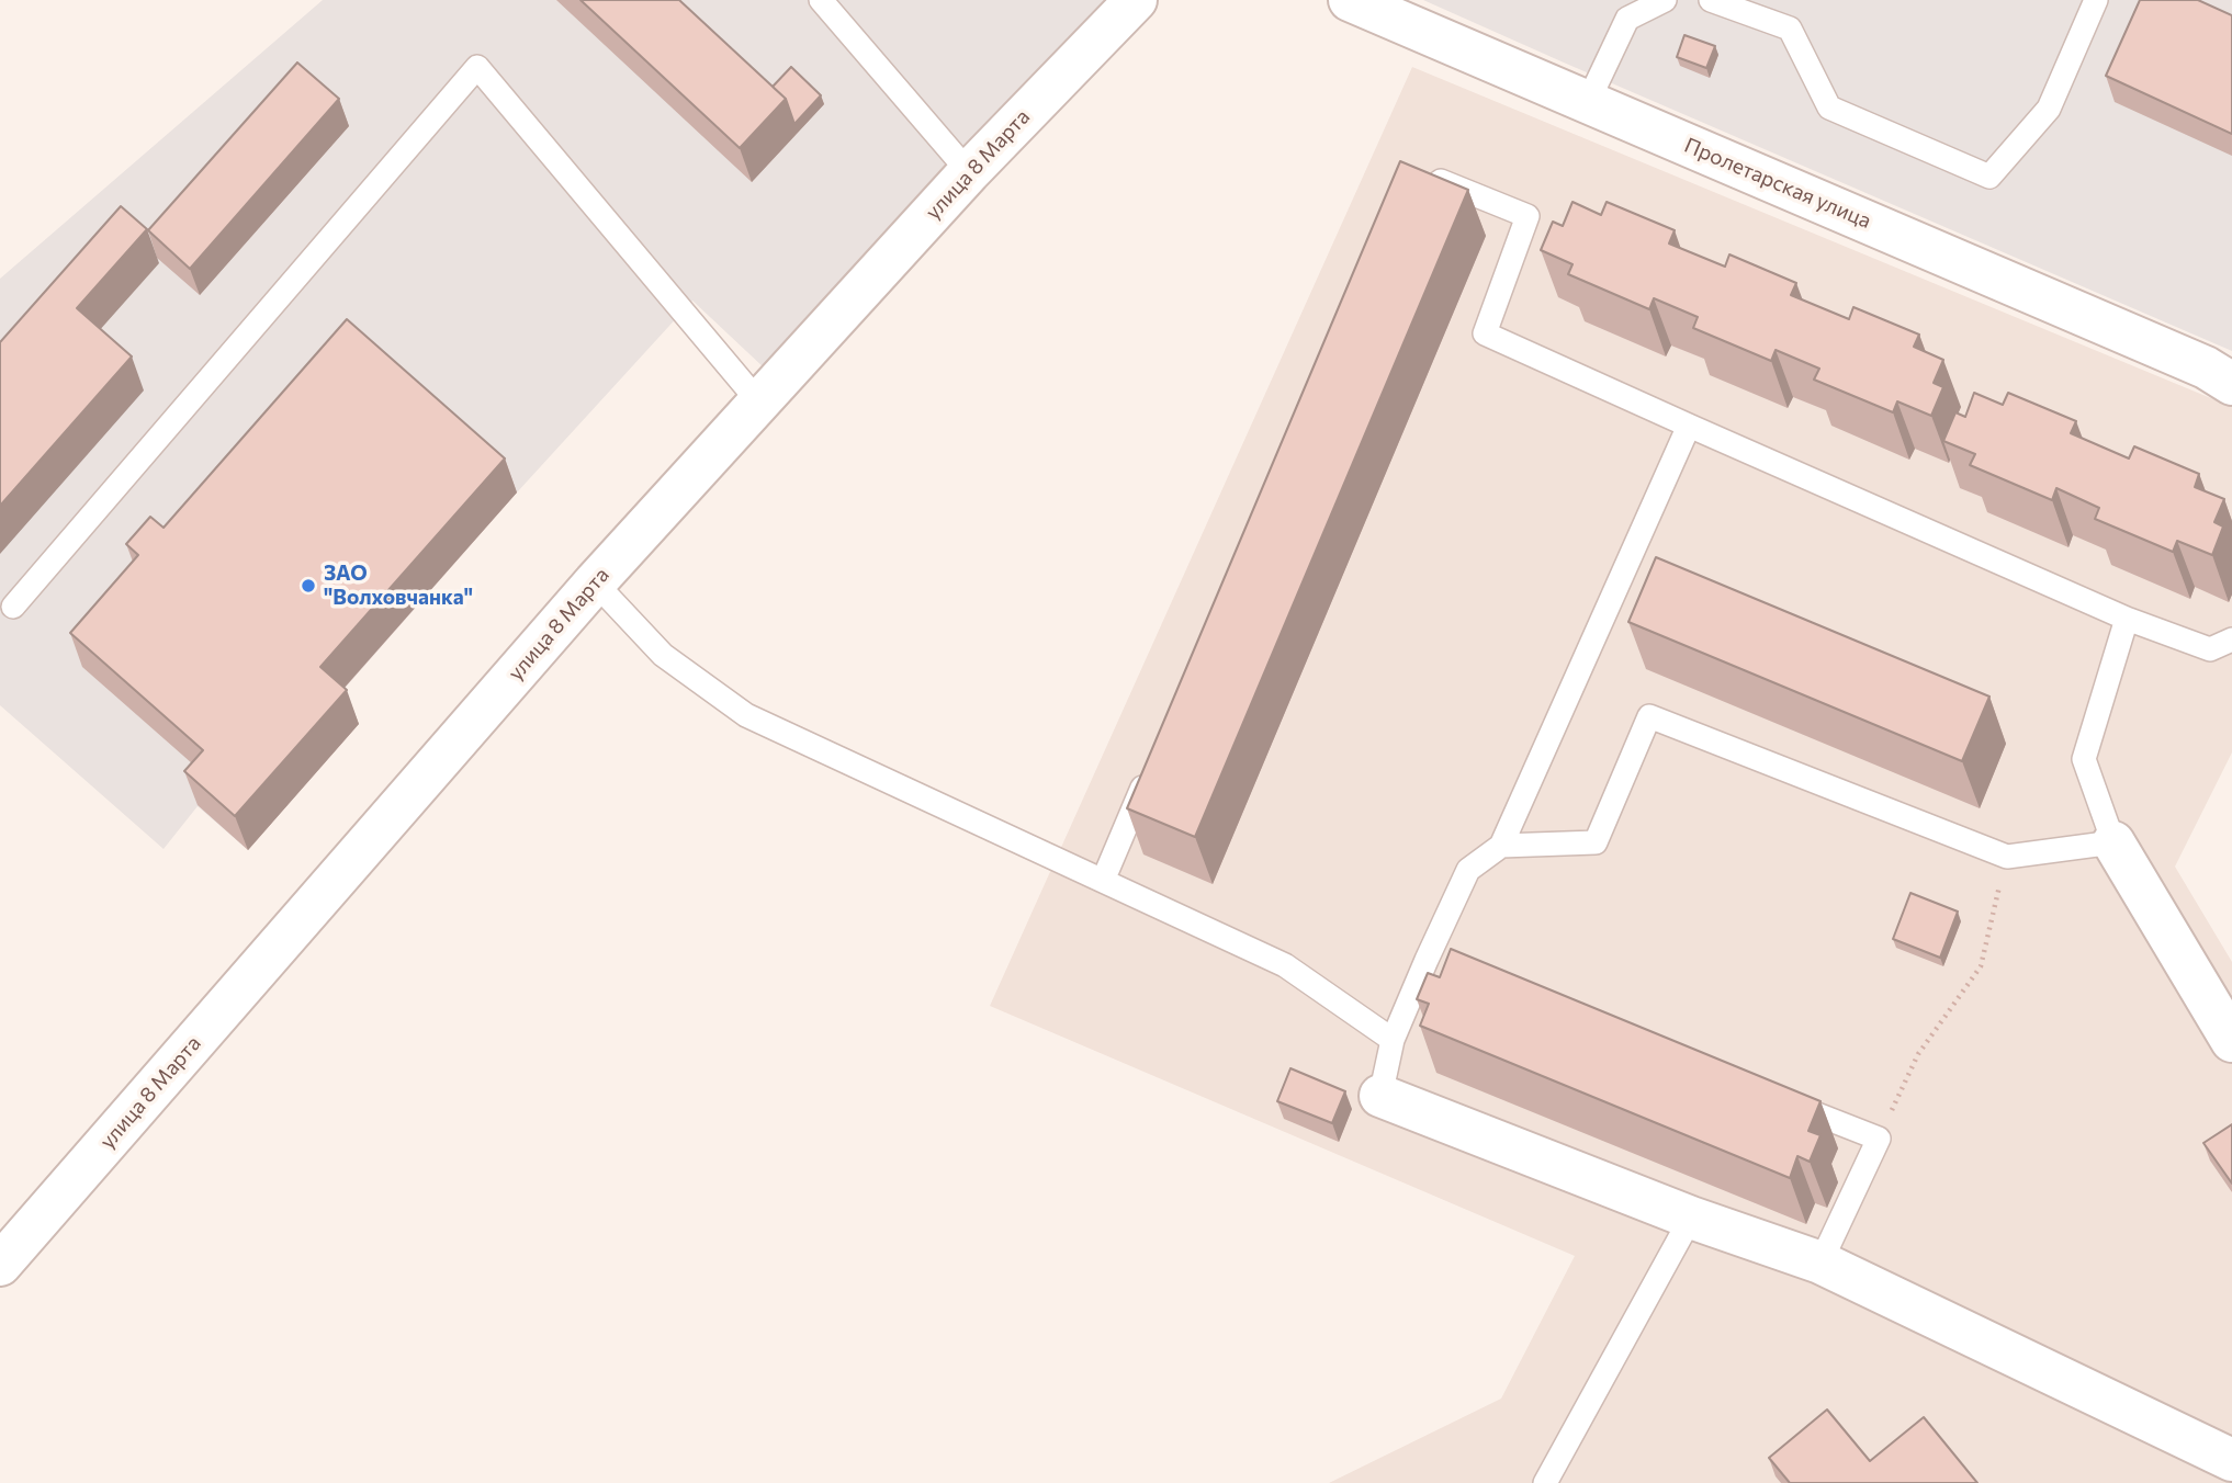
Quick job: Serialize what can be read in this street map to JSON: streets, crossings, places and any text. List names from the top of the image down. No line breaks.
{"streets":{"street":["улица 8 Марта","Пролетарская улица"]},"places":["ЗАО \"Волховчанка\""]}
